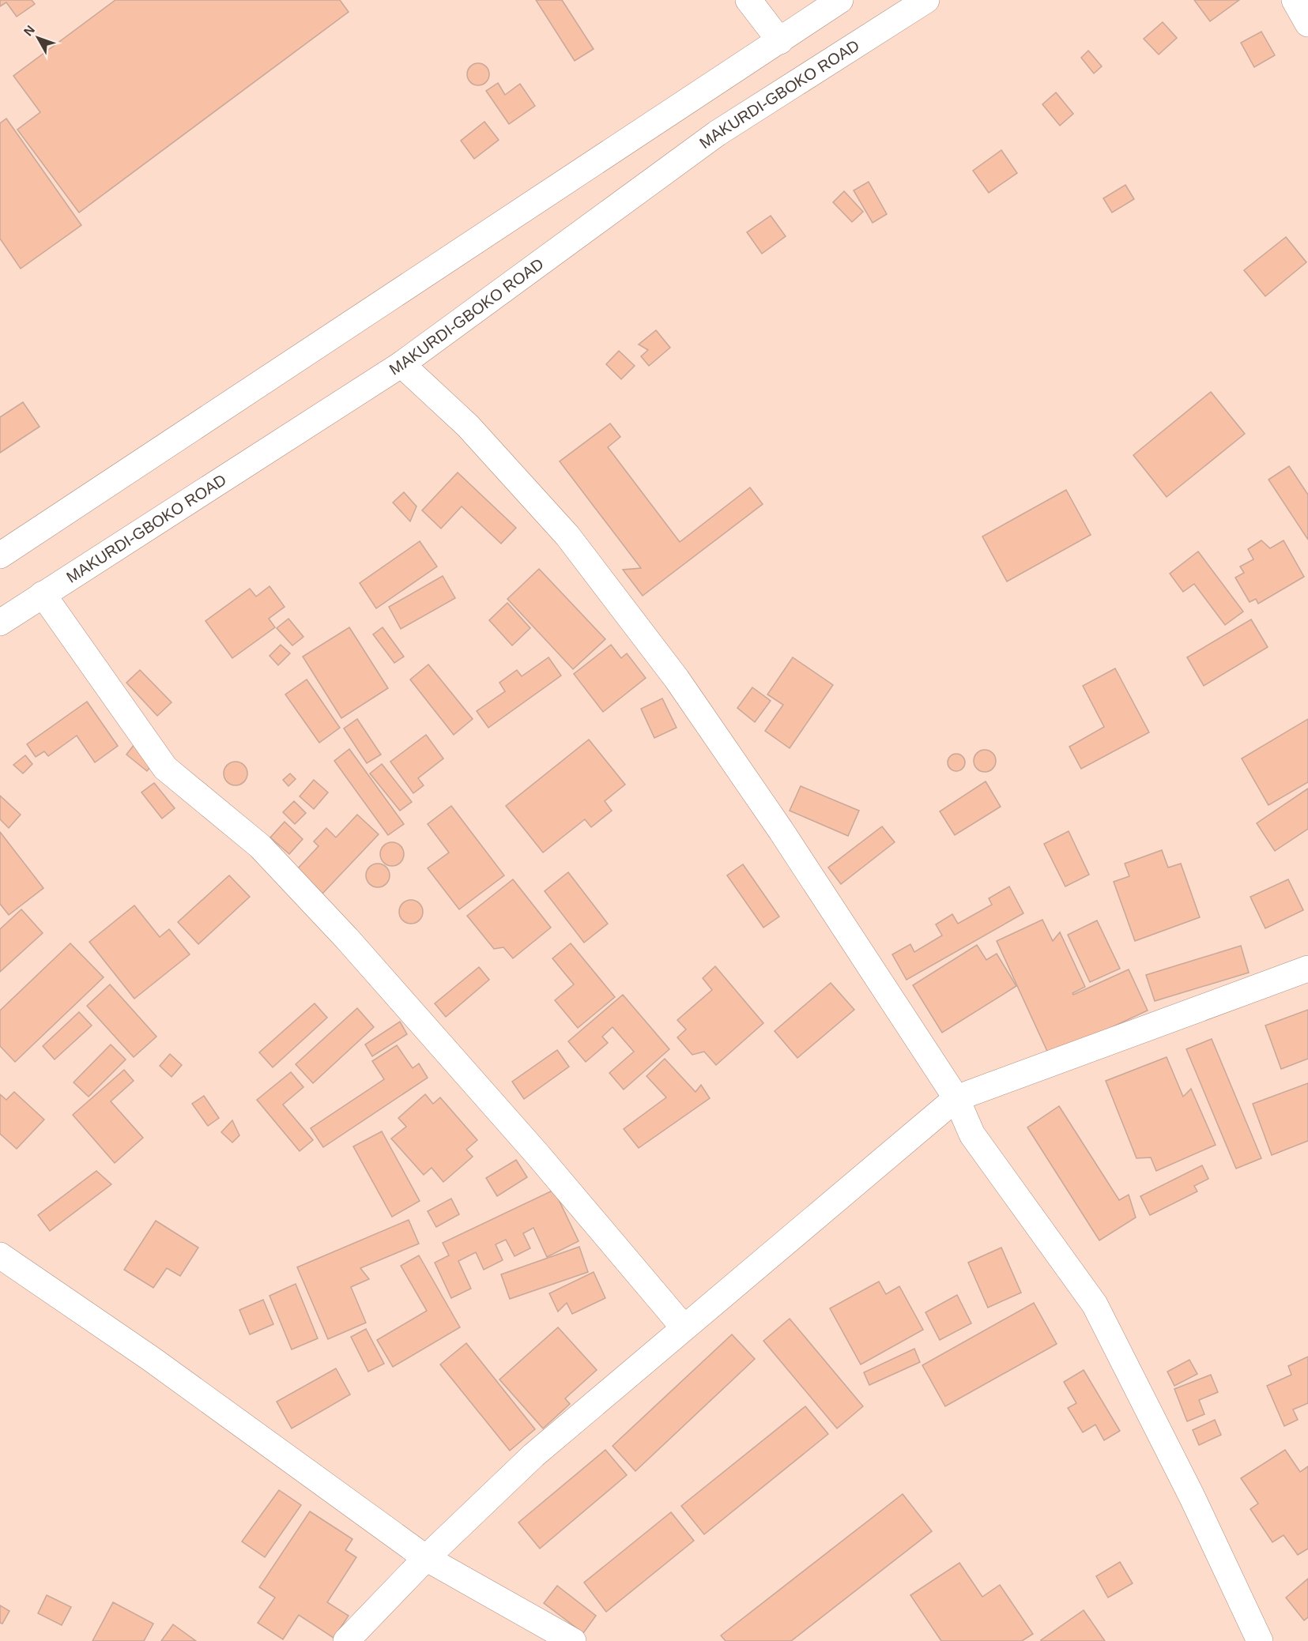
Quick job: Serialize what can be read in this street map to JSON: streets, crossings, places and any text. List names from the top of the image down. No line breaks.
{"streets":{"street":["MAKURDI-GBOKO ROAD"]},"north":"top left"}
